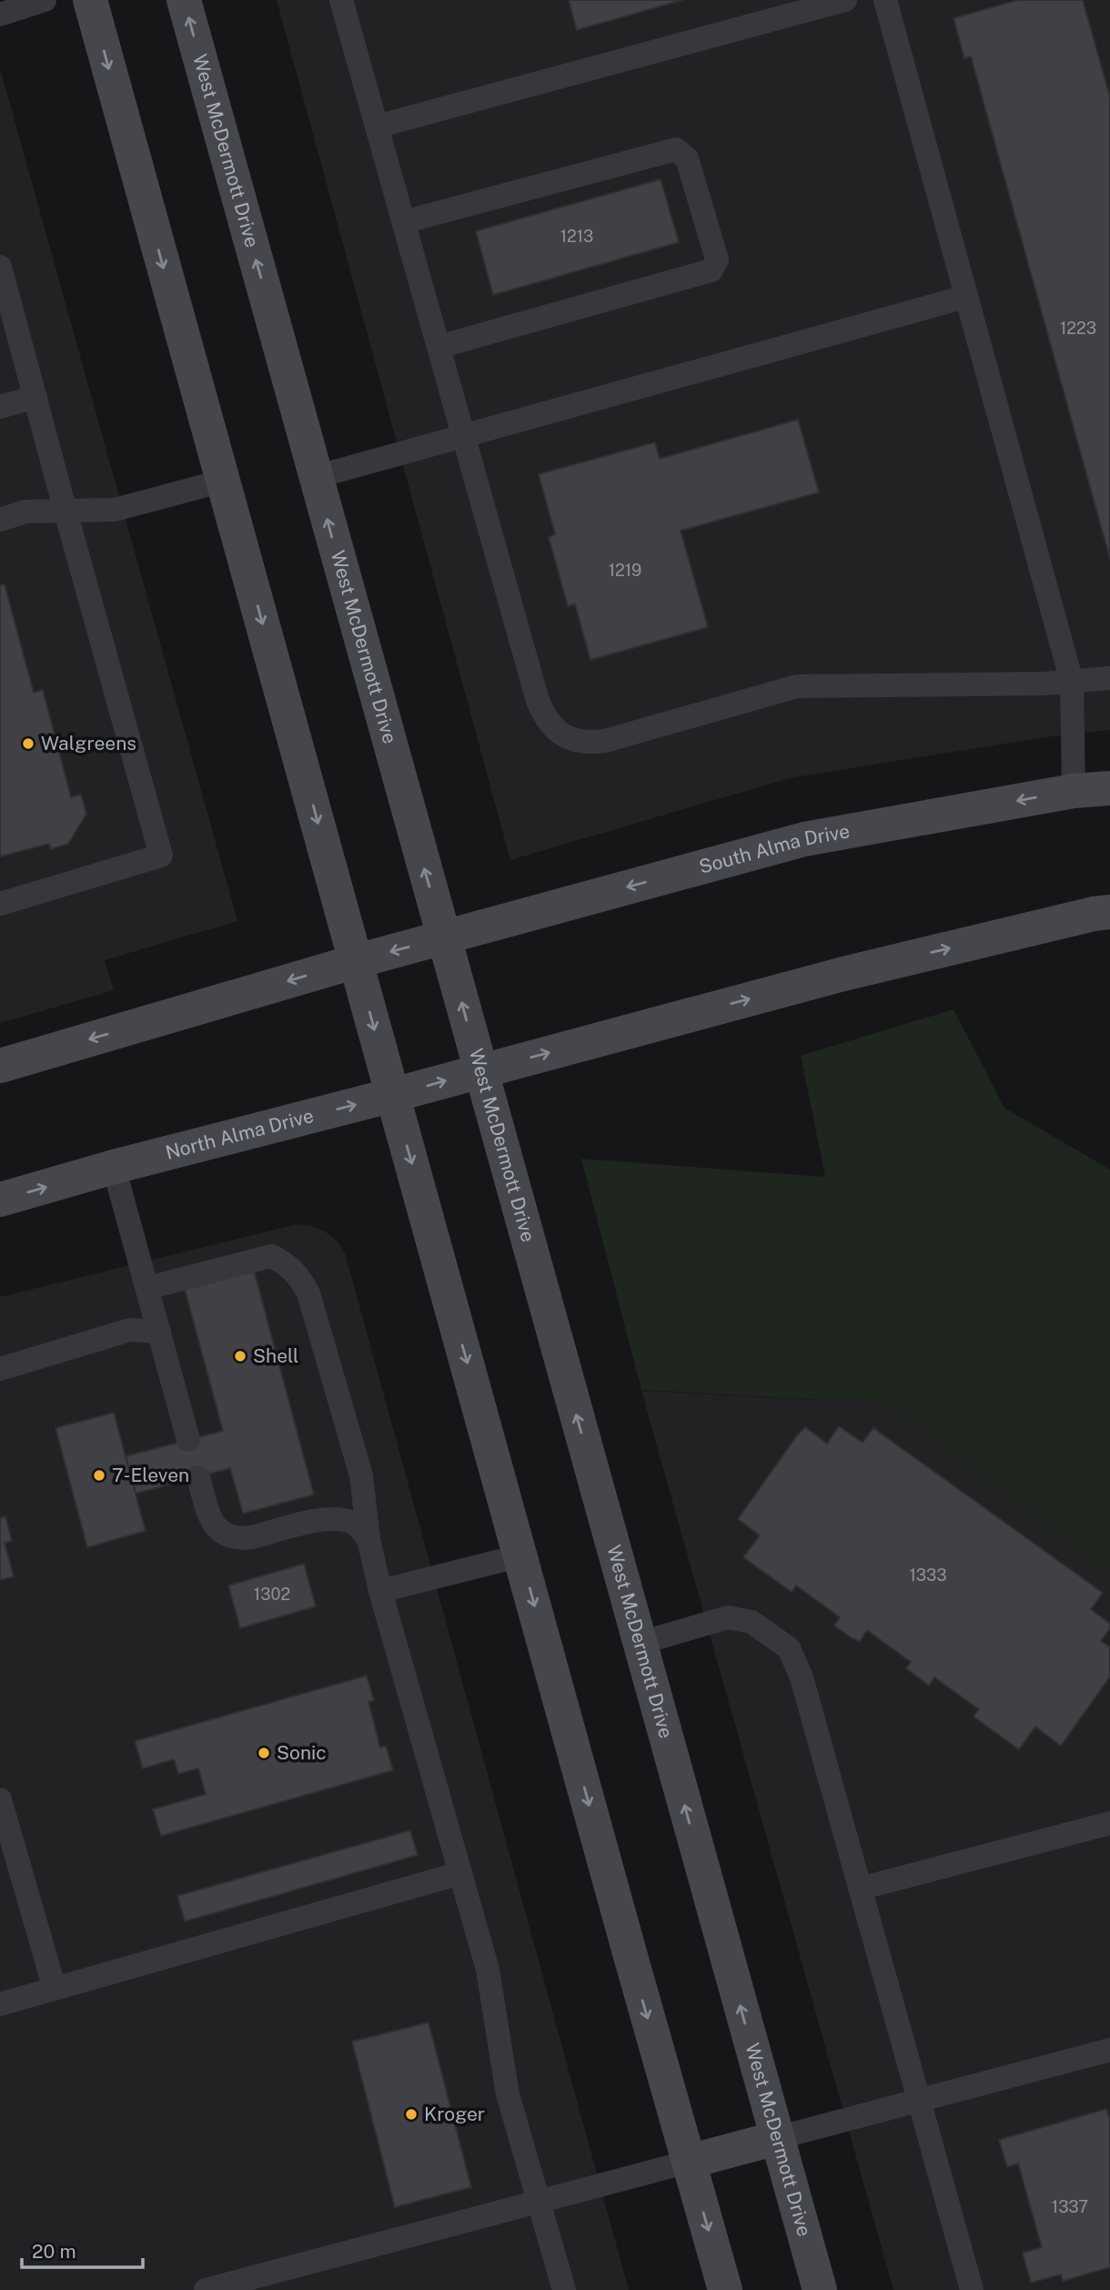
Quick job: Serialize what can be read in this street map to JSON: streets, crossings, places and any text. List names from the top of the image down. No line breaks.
{"streets":{"main road":["West McDermott Drive","South Alma Drive","North Alma Drive"]},"crossings":[["West McDermott Drive","South Alma Drive"],["West McDermott Drive","North Alma Drive"]],"places":["Walgreens","Shell","7-Eleven","Sonic","Kroger"],"house_numbers":["1213","1223","1219","1333","1302","1337"],"scale_bar":"20 m"}
